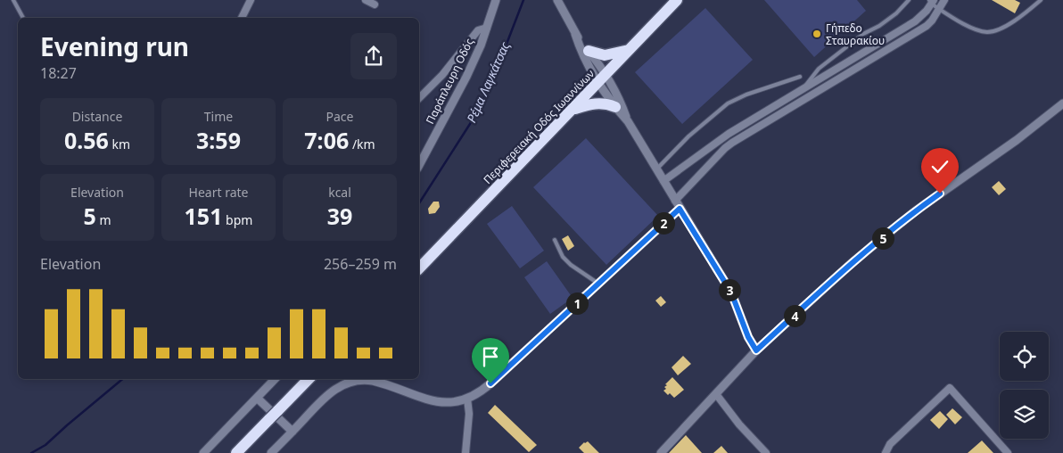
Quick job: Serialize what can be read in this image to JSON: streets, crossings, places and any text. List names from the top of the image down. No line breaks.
{"streets":{"highway":["Περιφερειακή Οδός Ιωαννίνων"],"street":["Παράπλευρη Οδός"]},"water":["Ρέμα Λαγκάτσας"],"places":["Γήπεδο Σταυρακίου"],"page":{"heading":["Evening run","18:27"],"stats":[["Distance","0.56 km"],["Time","3:59"],["Pace","7:06 /km"],["Elevation","5 m"],["Heart rate","151 bpm"],["kcal","39"]],"pins":["2","5","3","1","4"],"chart":["Elevation","256–259 m"]}}
